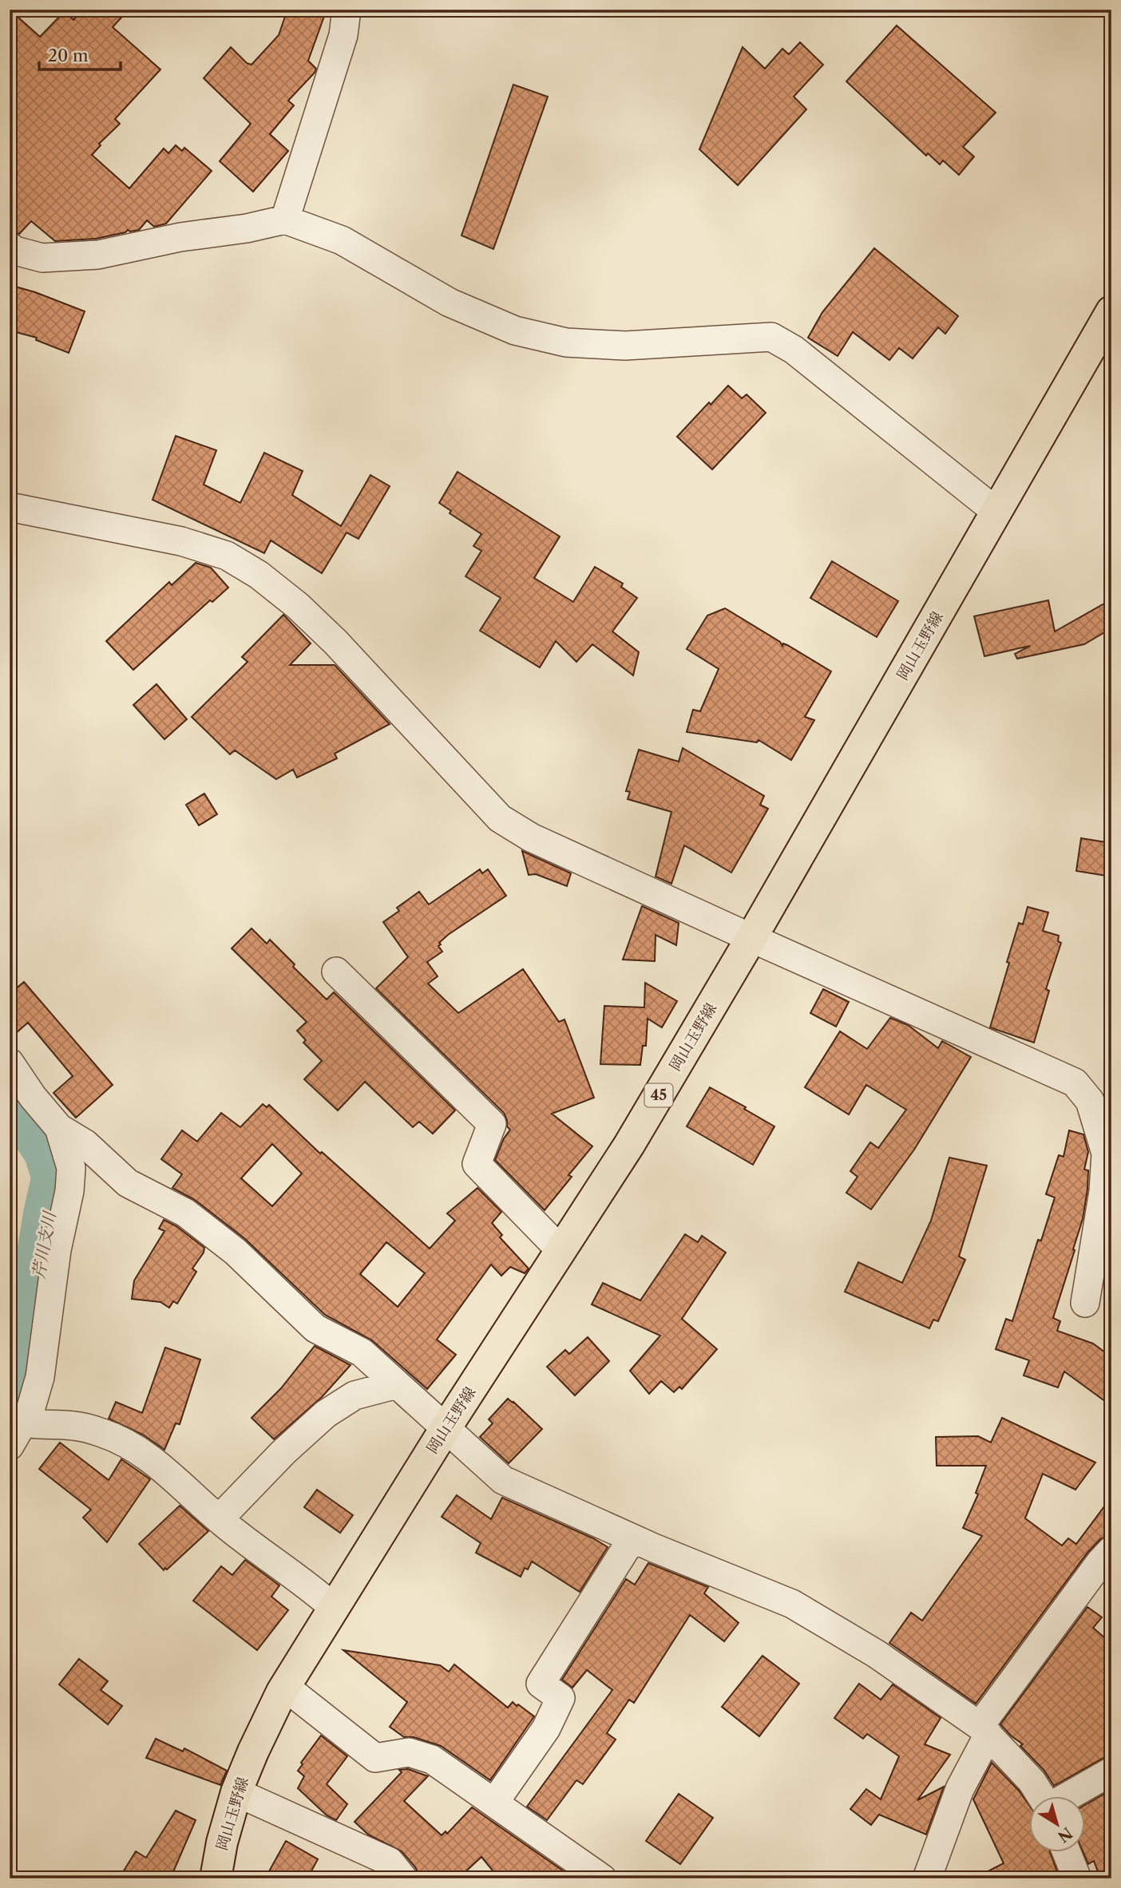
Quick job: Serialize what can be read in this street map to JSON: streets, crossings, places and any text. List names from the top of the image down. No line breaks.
{"streets":{"main road":["岡山玉野線","45"]},"water":["芹川支川"],"scale_bar":"20 m","north":"bottom right"}
